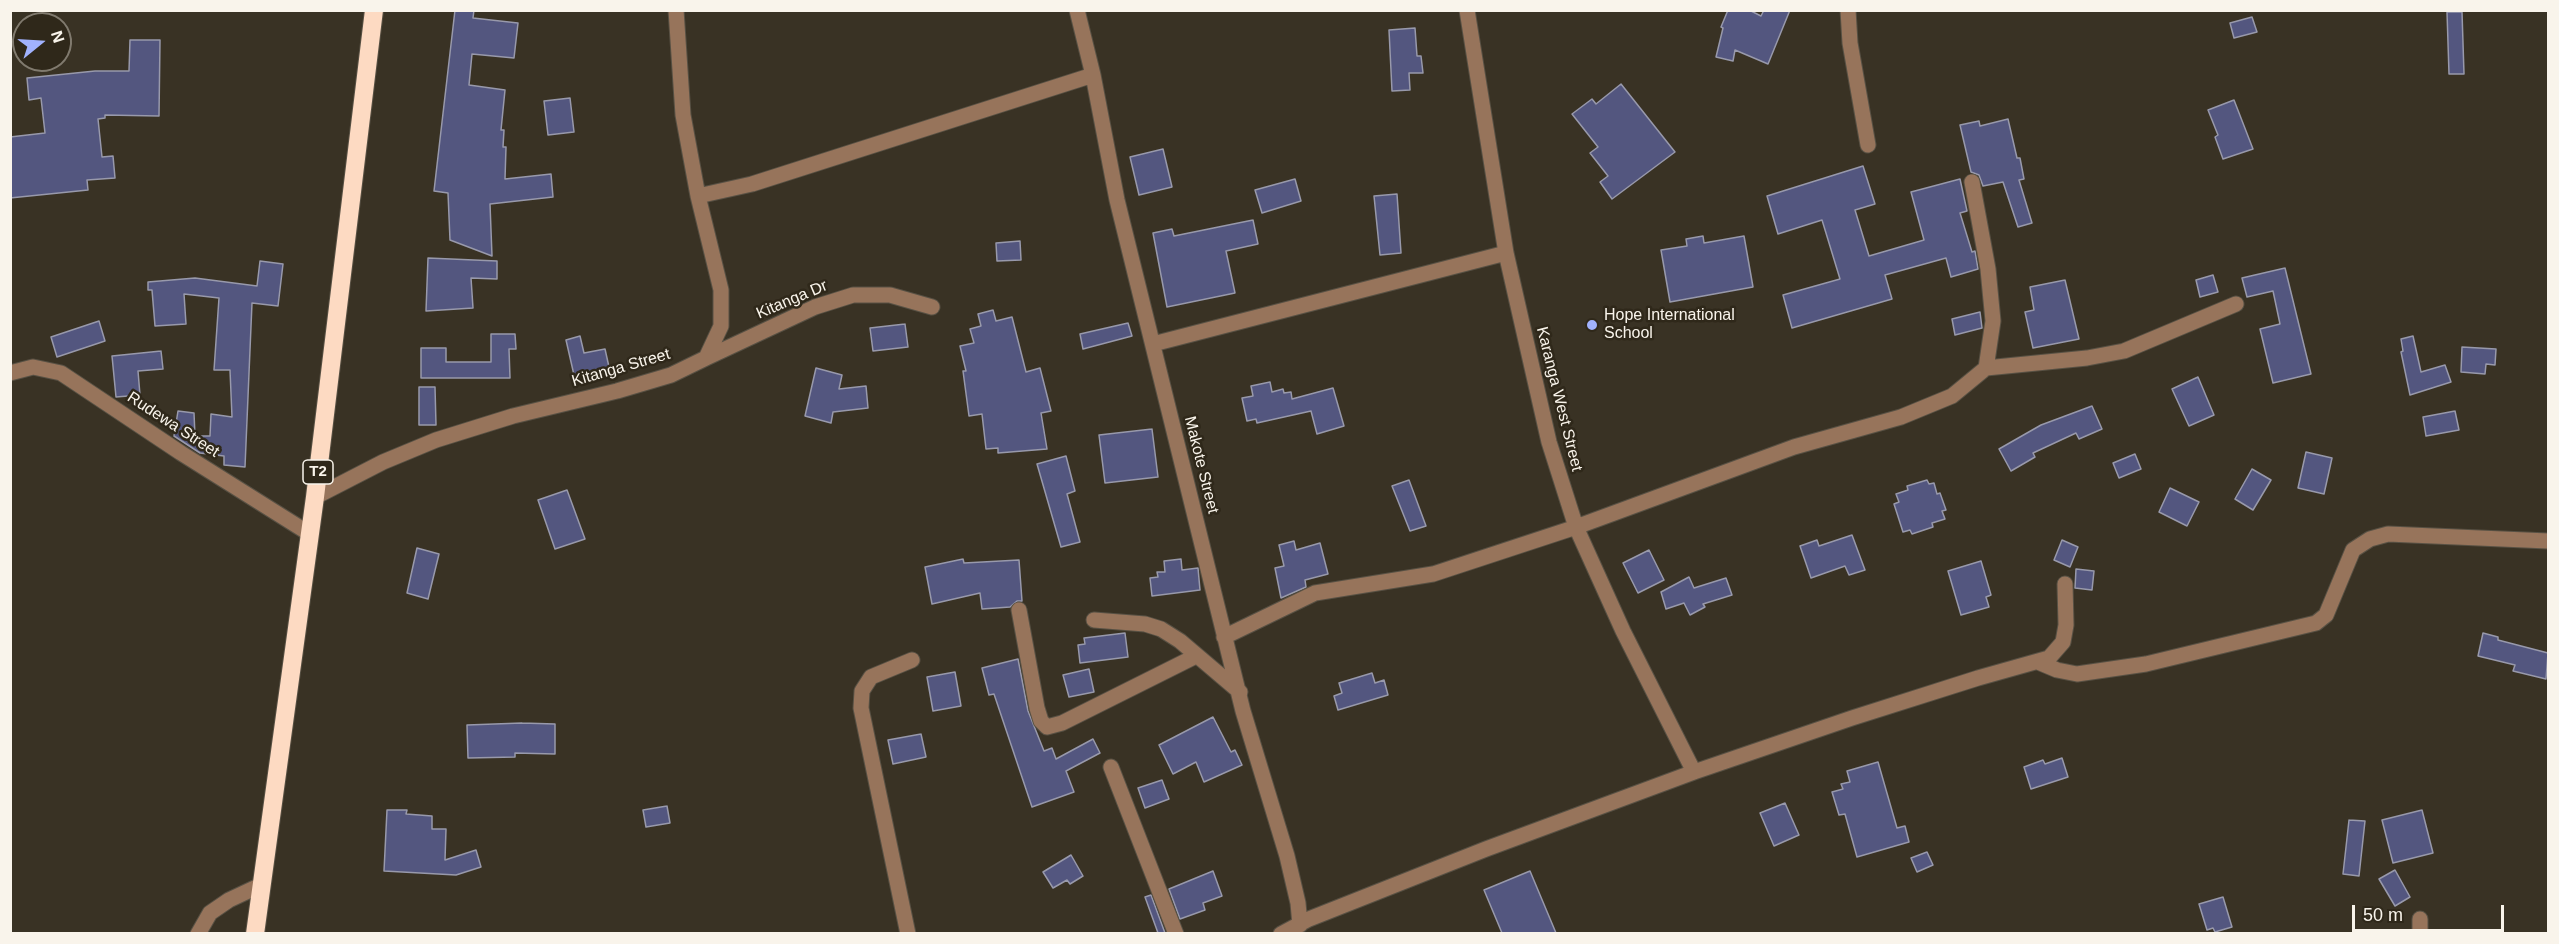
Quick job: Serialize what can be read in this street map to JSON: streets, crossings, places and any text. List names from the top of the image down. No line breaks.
{"streets":{"highway":["T2"],"street":["Kitanga Dr","Kitanga Street","Karanga West Street","Rudewa Street","Makote Street"]},"crossings":[["Kitanga Dr","Kitanga Street"],["Kitanga Street","T2"],["Rudewa Street","T2"]],"places":["Hope International School"],"scale_bar":"50 m","north":"right"}
